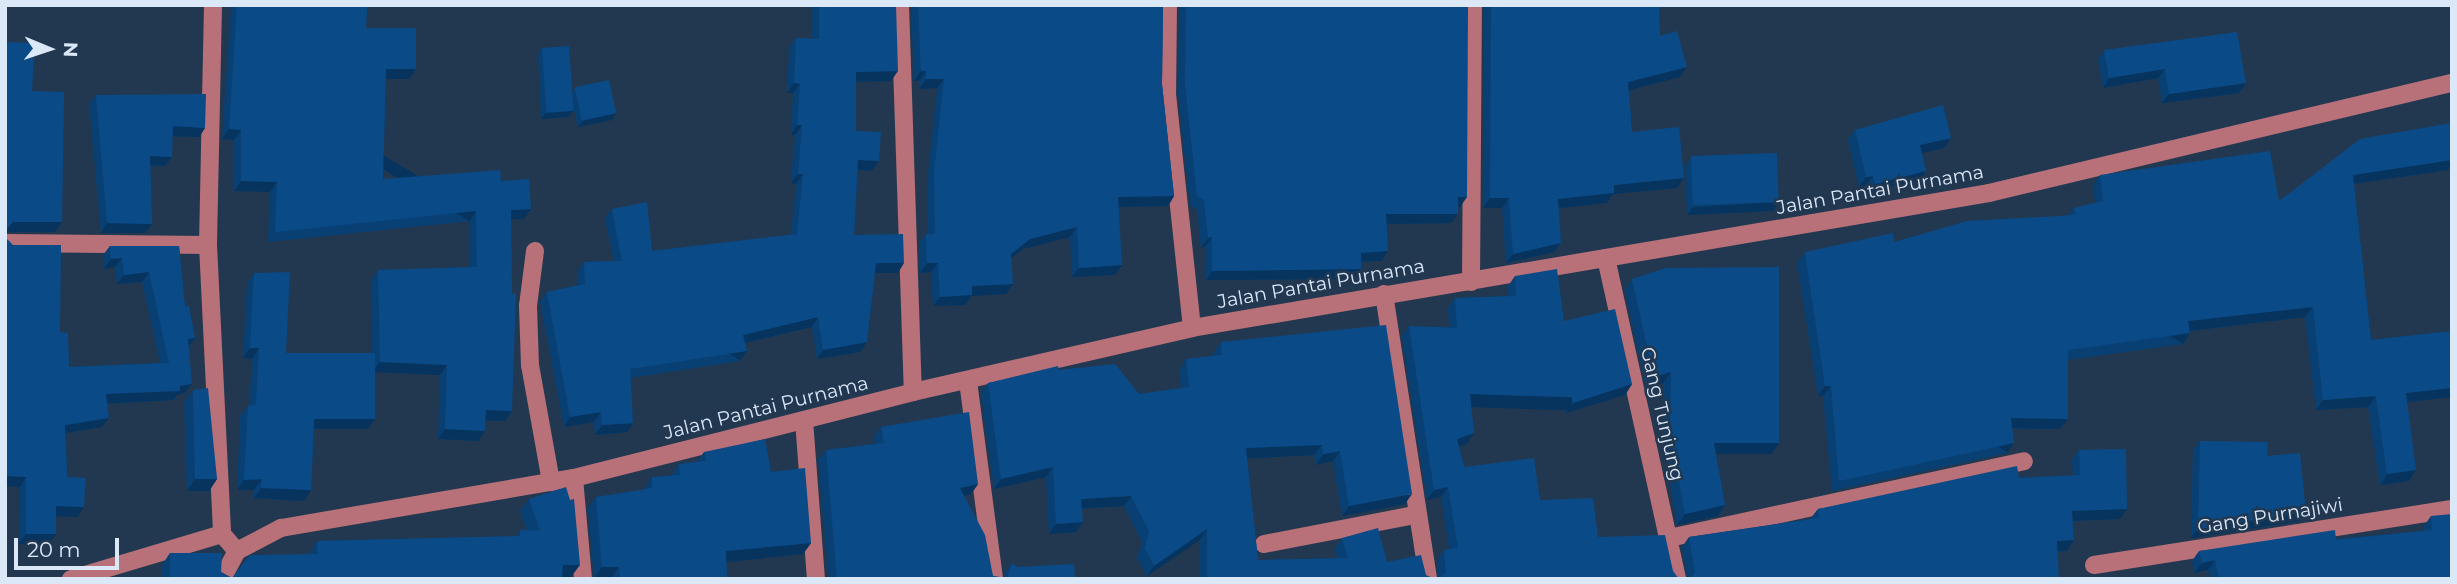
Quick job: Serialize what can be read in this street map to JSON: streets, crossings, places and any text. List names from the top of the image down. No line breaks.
{"streets":{"street":["Jalan Pantai Purnama","Gang Tunjung","Gang Purnajiwi"]},"crossings":[["Jalan Pantai Purnama","Gang Tunjung"]],"scale_bar":"20 m","north":"right"}
